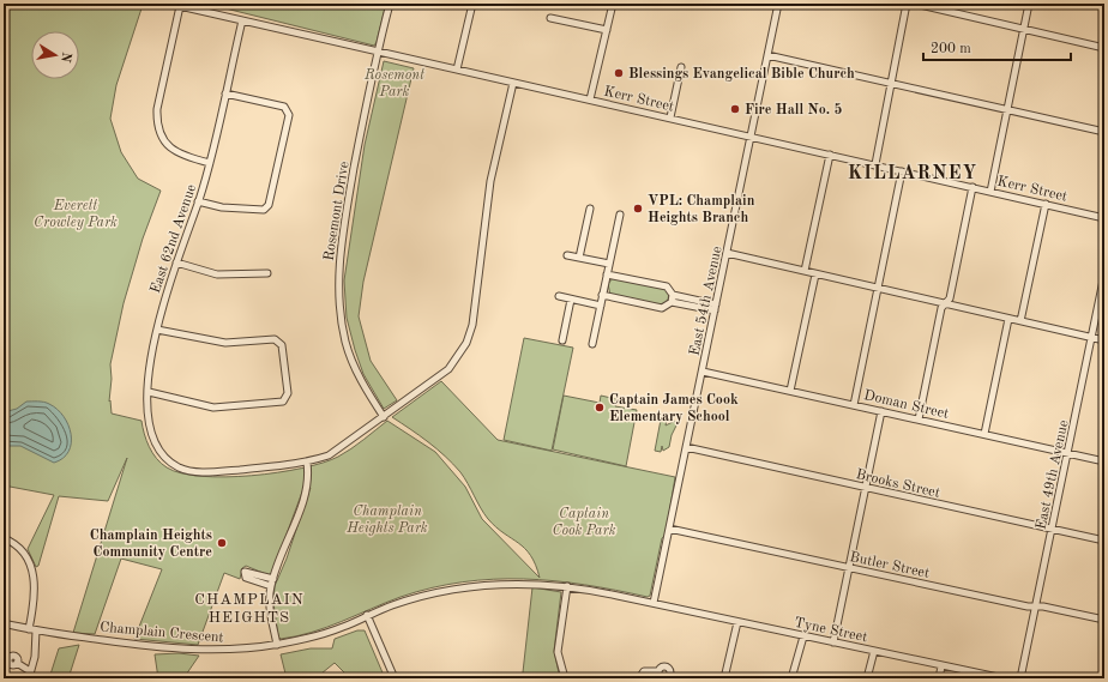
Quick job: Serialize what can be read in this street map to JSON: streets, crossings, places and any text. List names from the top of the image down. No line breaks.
{"streets":{"street":["Kerr Street","Rosemont Drive","East 62nd Avenue","East 54th Avenue","Doman Street","East 49th Avenue","Brooks Street","Butler Street","Tyne Street","Champlain Crescent"]},"crossings":[["Kerr Street","Rosemont Drive"],["Kerr Street","East 62nd Avenue"],["Kerr Street","East 54th Avenue"],["East 54th Avenue","Doman Street"],["East 54th Avenue","Brooks Street"],["East 54th Avenue","Butler Street"],["East 54th Avenue","Tyne Street"],["East 54th Avenue","Champlain Crescent"],["Doman Street","East 49th Avenue"],["East 49th Avenue","Brooks Street"],["East 49th Avenue","Butler Street"],["Tyne Street","Champlain Crescent"]],"districts":["KILLARNEY","CHAMPLAIN HEIGHTS"],"parks":["Rosemont Park","Everett Crowley Park","Champlain Heights Park","Captain Cook Park"],"places":["Blessings Evangelical Bible Church","Fire Hall No. 5","VPL: Champlain Heights Branch","Captain James Cook Elementary School","Champlain Heights Community Centre"],"scale_bar":"200 m","north":"right"}
